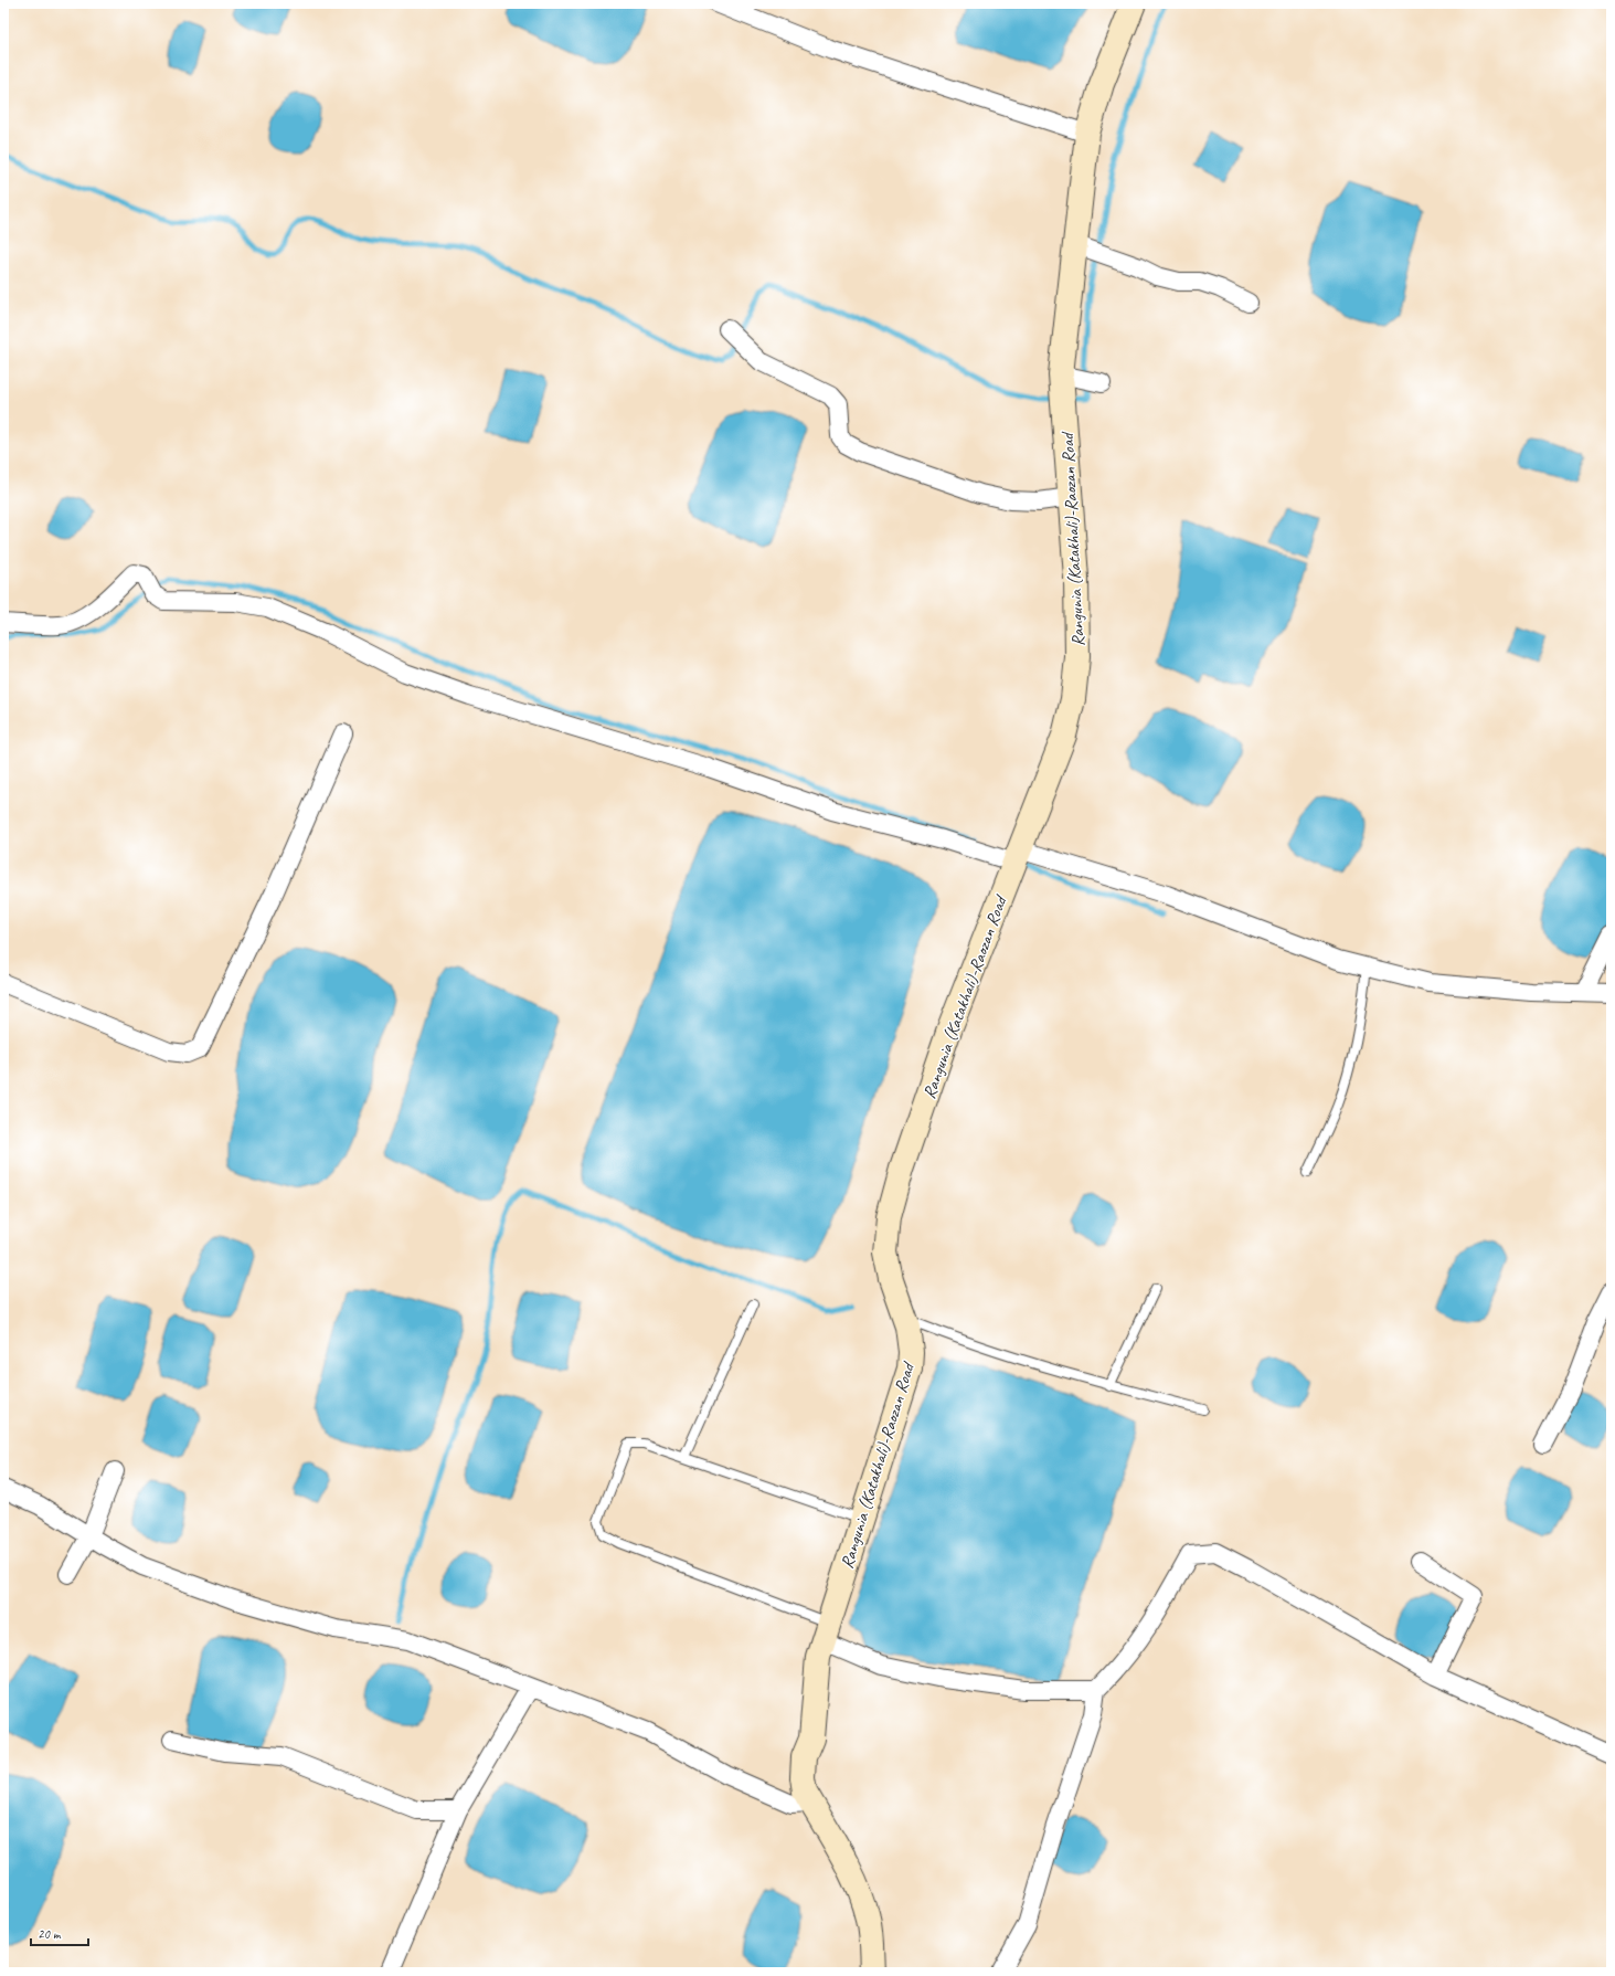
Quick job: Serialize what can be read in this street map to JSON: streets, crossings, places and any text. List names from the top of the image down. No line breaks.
{"streets":{"main road":["Rangunia (Katakhali)-Raozan Road"]},"scale_bar":"20 m"}
